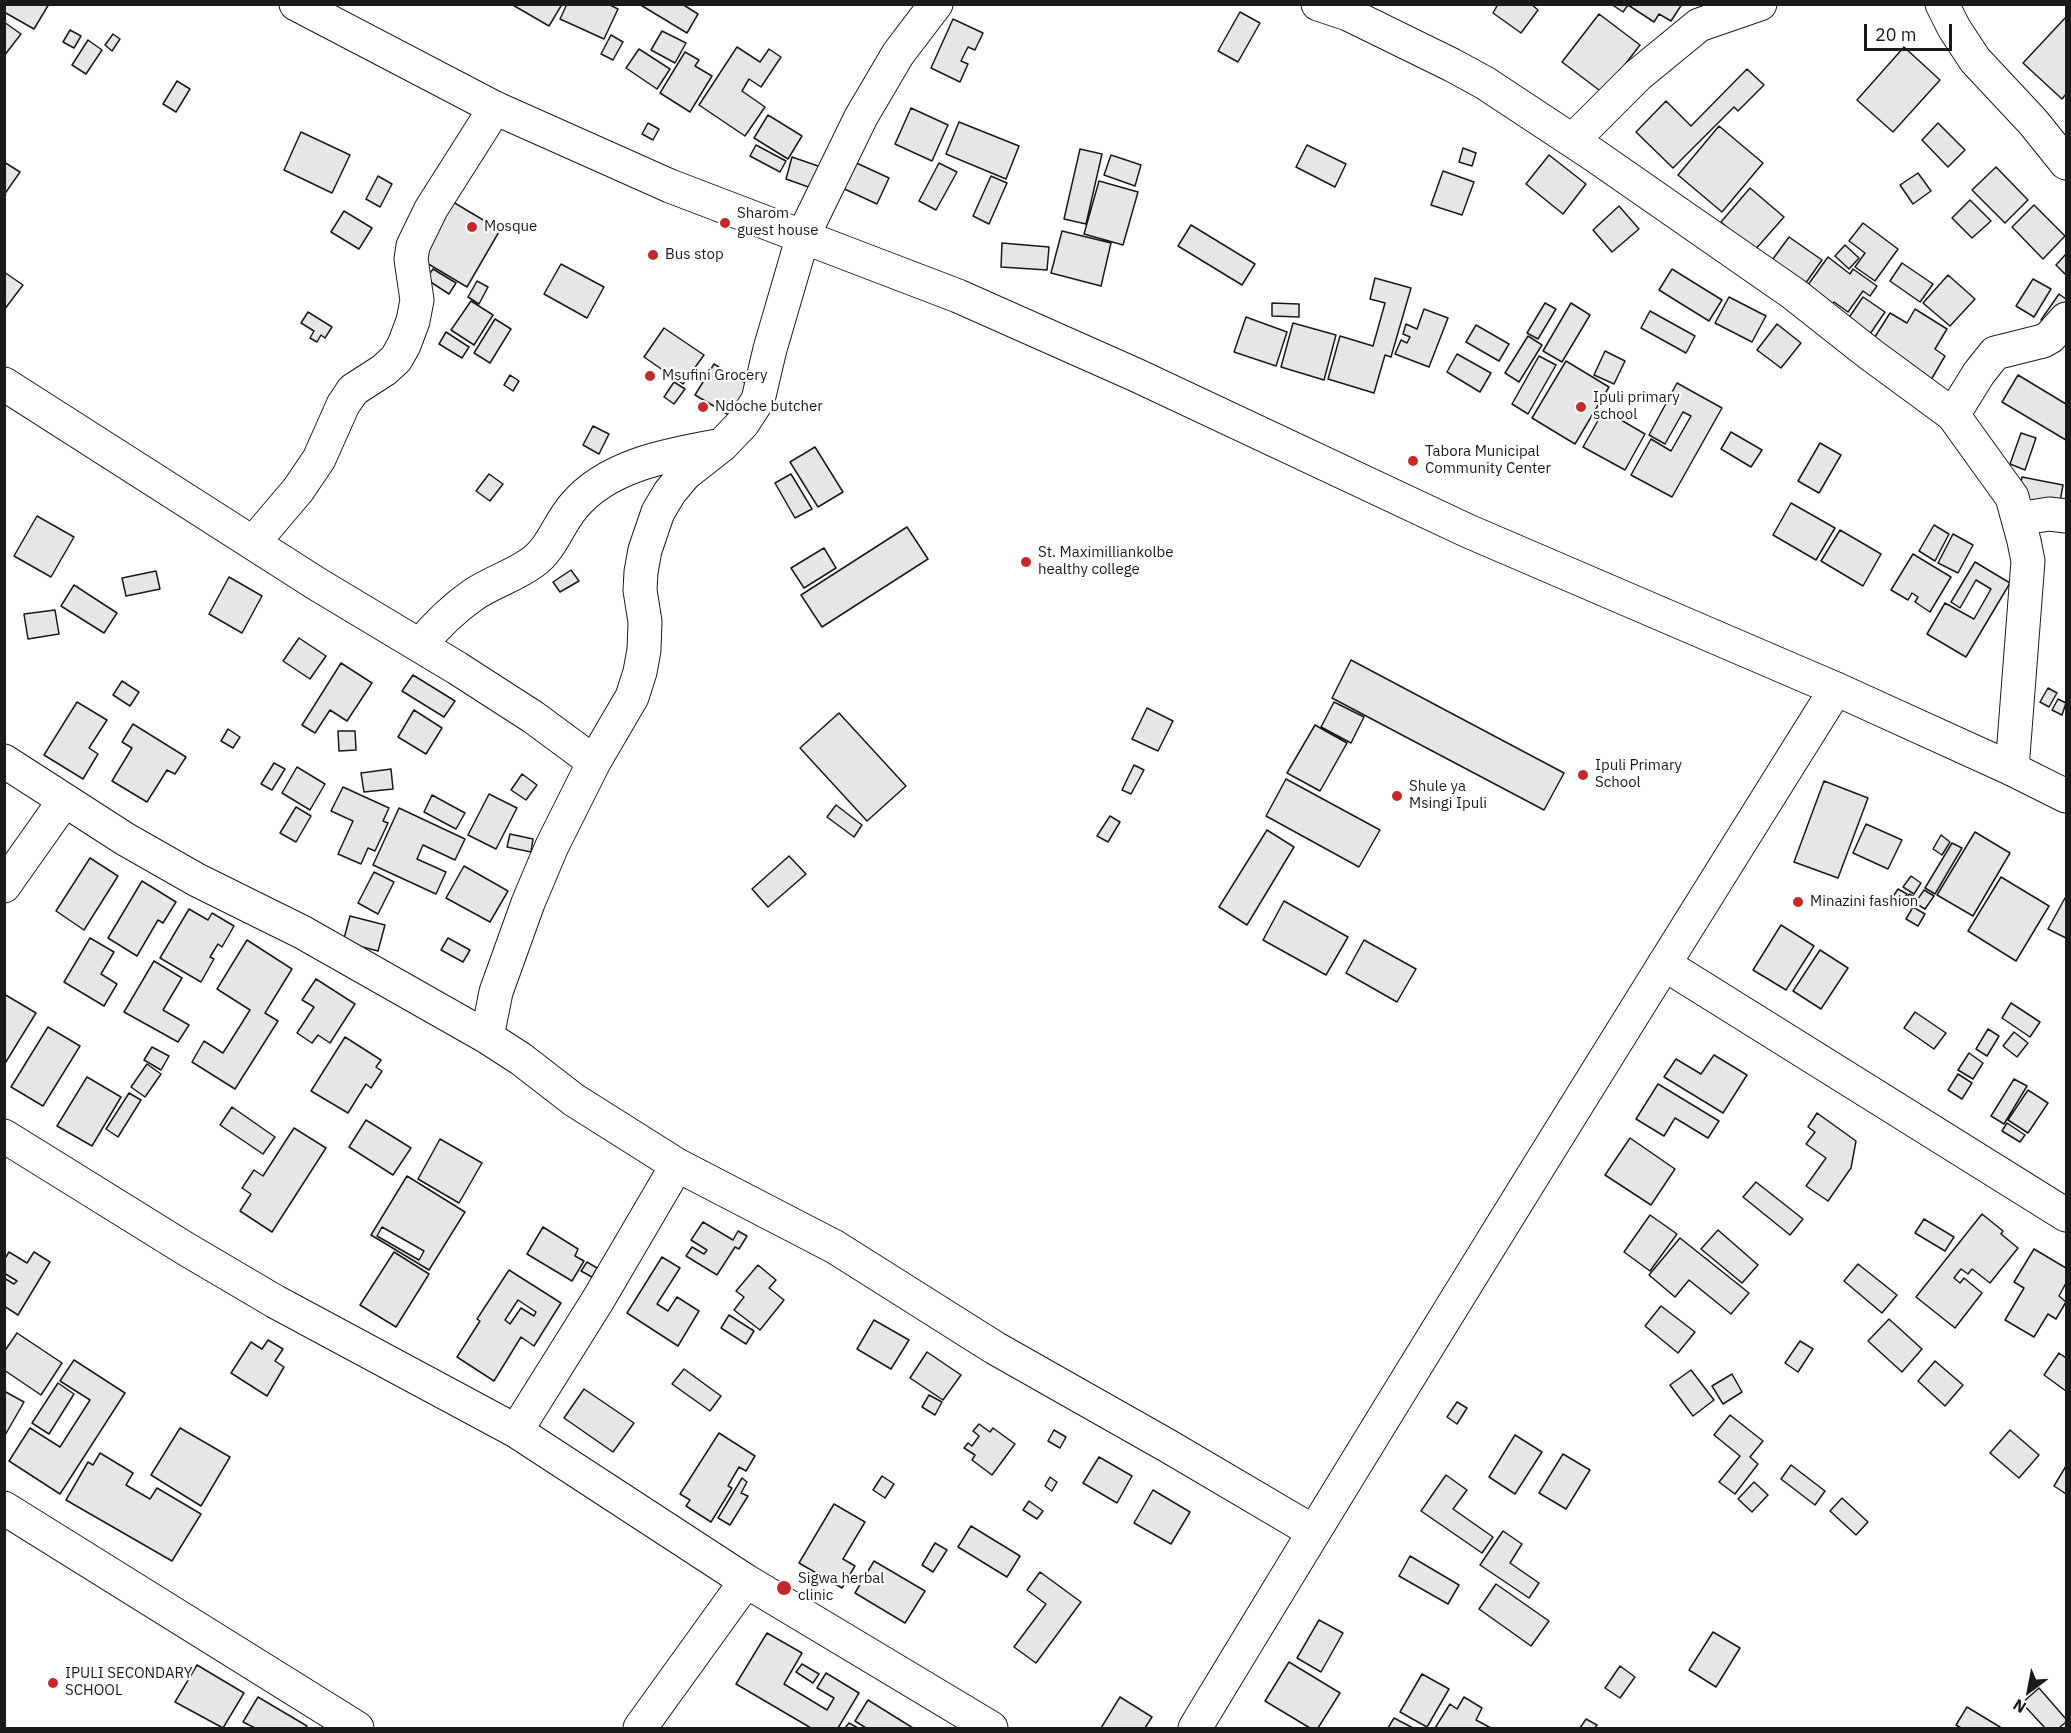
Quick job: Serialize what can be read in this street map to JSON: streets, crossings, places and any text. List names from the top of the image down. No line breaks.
{"places":["Sharom guest house","Mosque","Bus stop","Msufini Grocery","Ndoche butcher","Ipuli primary school","Tabora Municipal Community Center","St. Maximilliankolbe healthy college","Ipuli Primary School","Shule ya Msingi Ipuli","Minazini fashion","Sigwa herbal clinic","IPULI SECONDARY SCHOOL"],"scale_bar":"20 m","north":"bottom left"}
